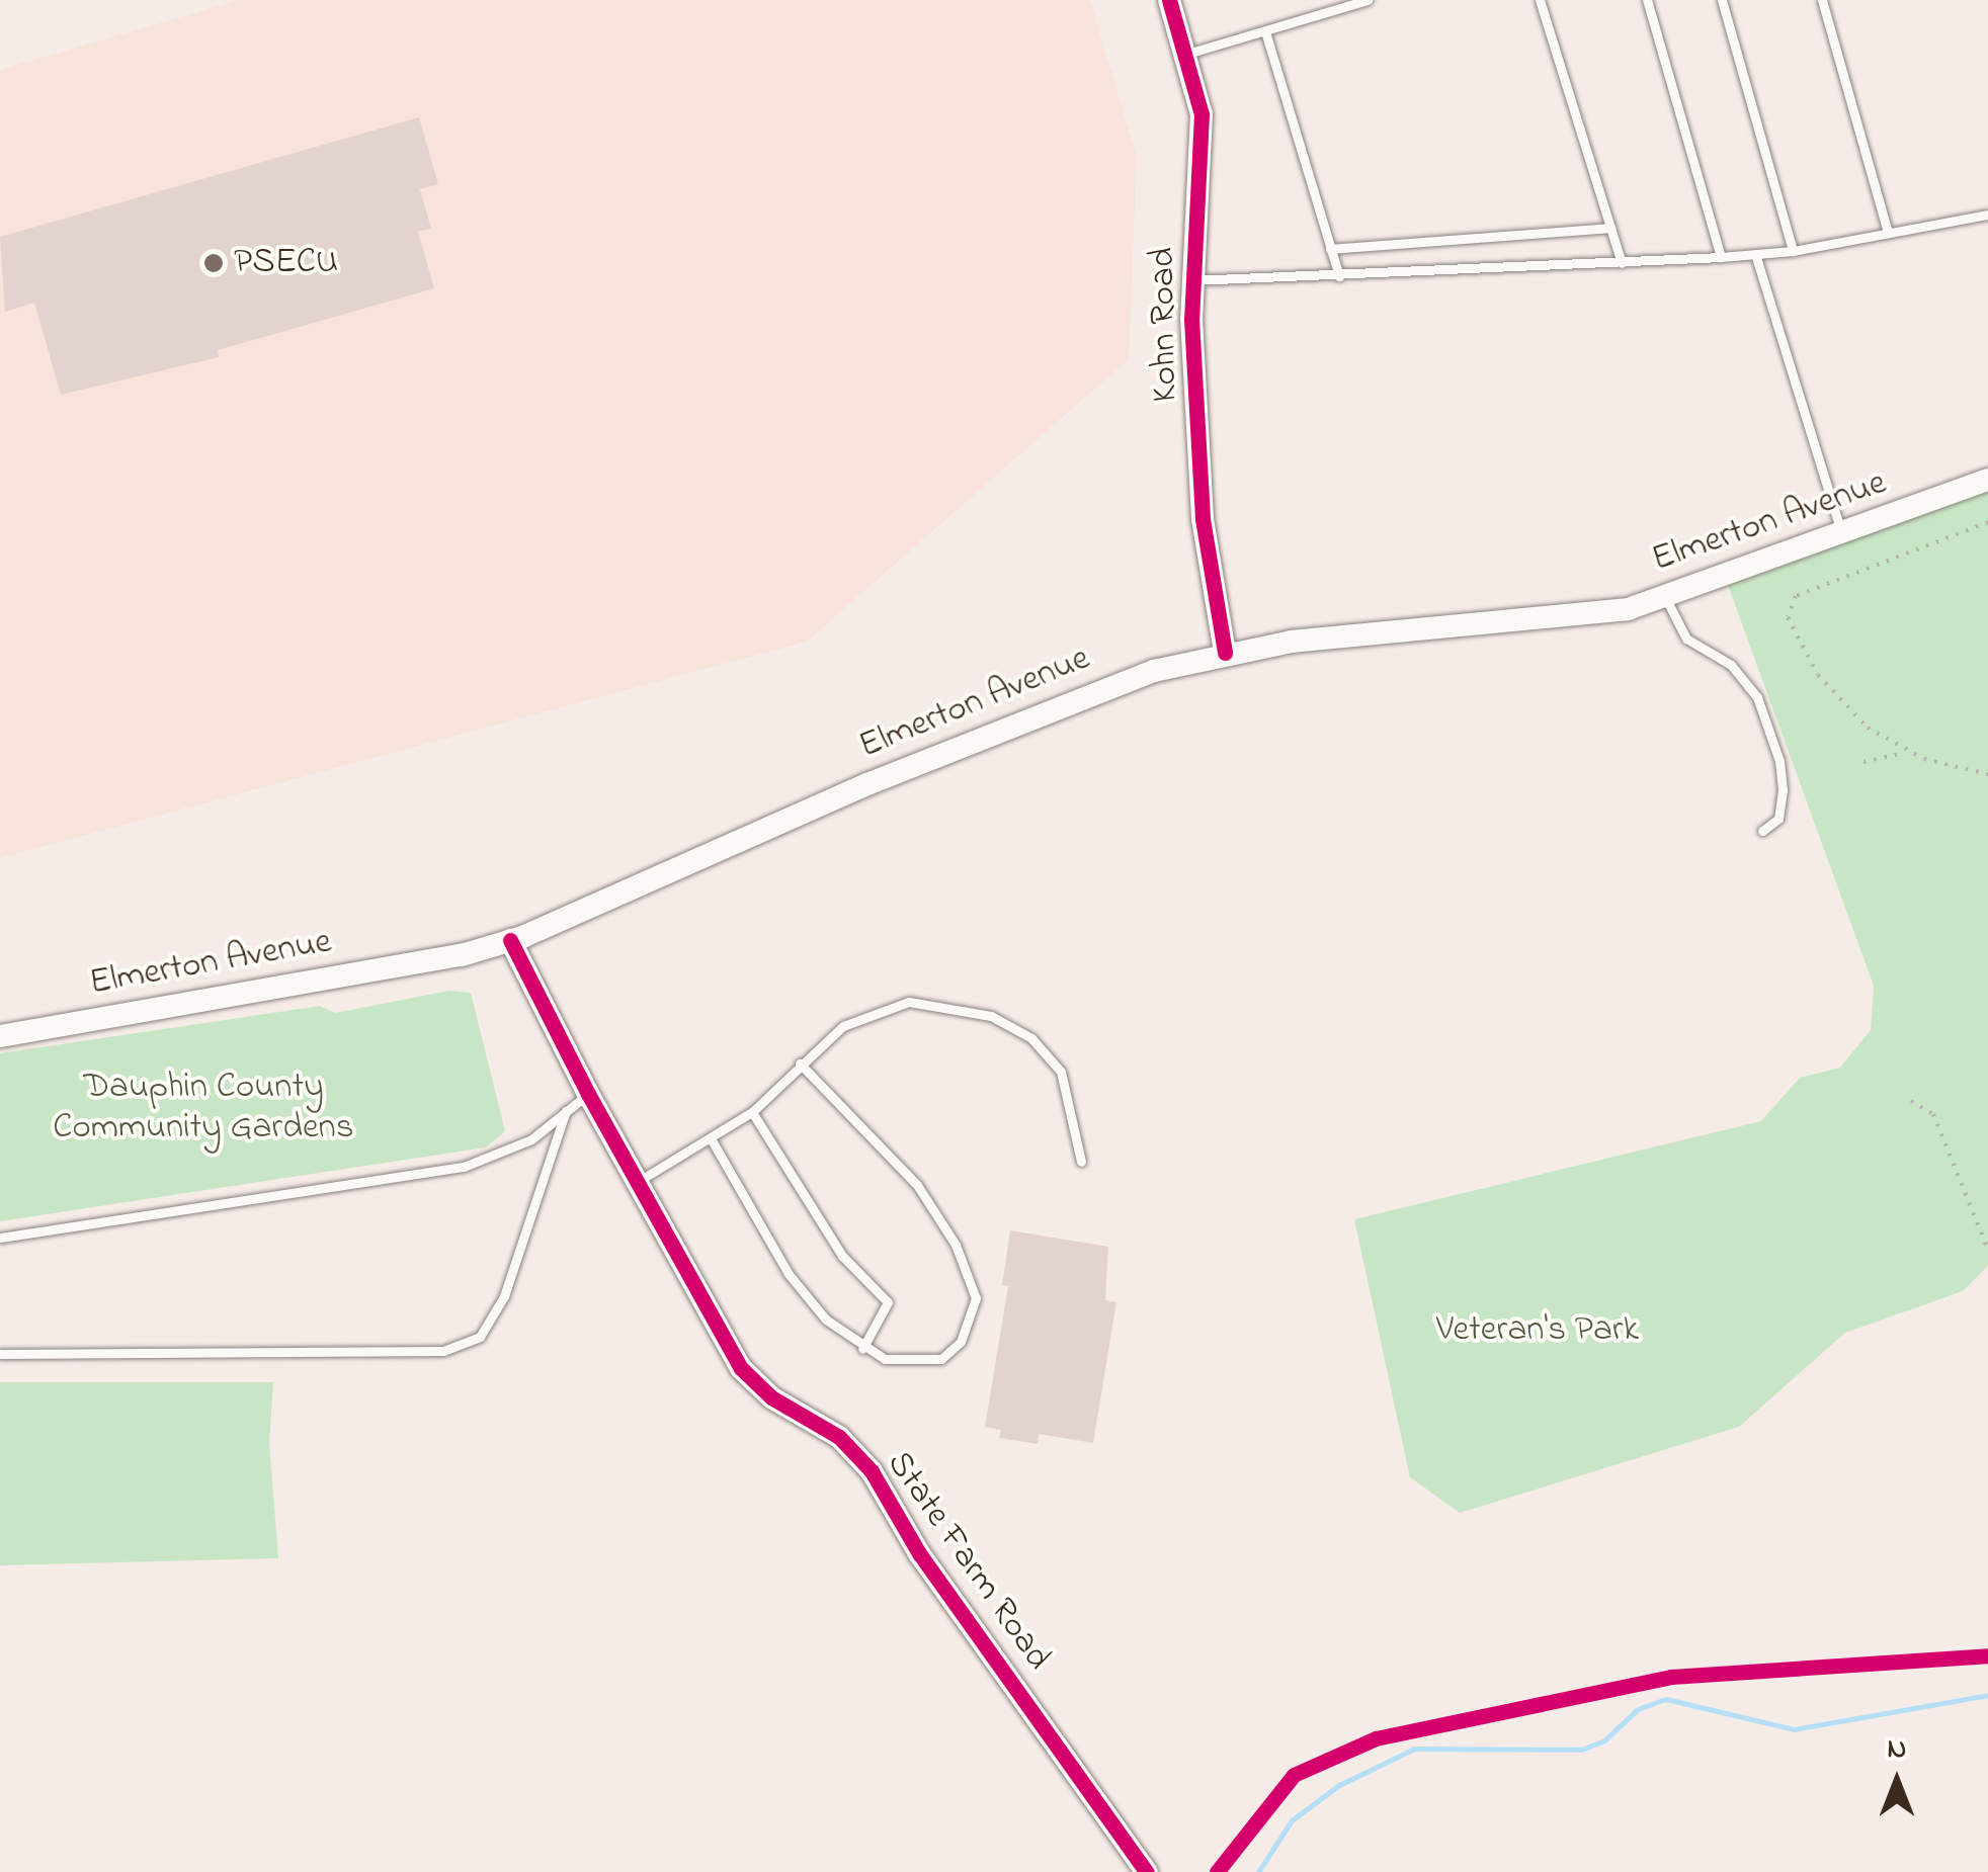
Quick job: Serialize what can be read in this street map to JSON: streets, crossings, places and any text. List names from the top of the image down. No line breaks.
{"streets":{"main road":["Kohn Road","Elmerton Avenue","State Farm Road"]},"crossings":[["Kohn Road","Elmerton Avenue"],["Elmerton Avenue","State Farm Road"]],"parks":["Dauphin County Community Gardens","Veteran's Park"],"places":["PSECU"],"north":"top"}
